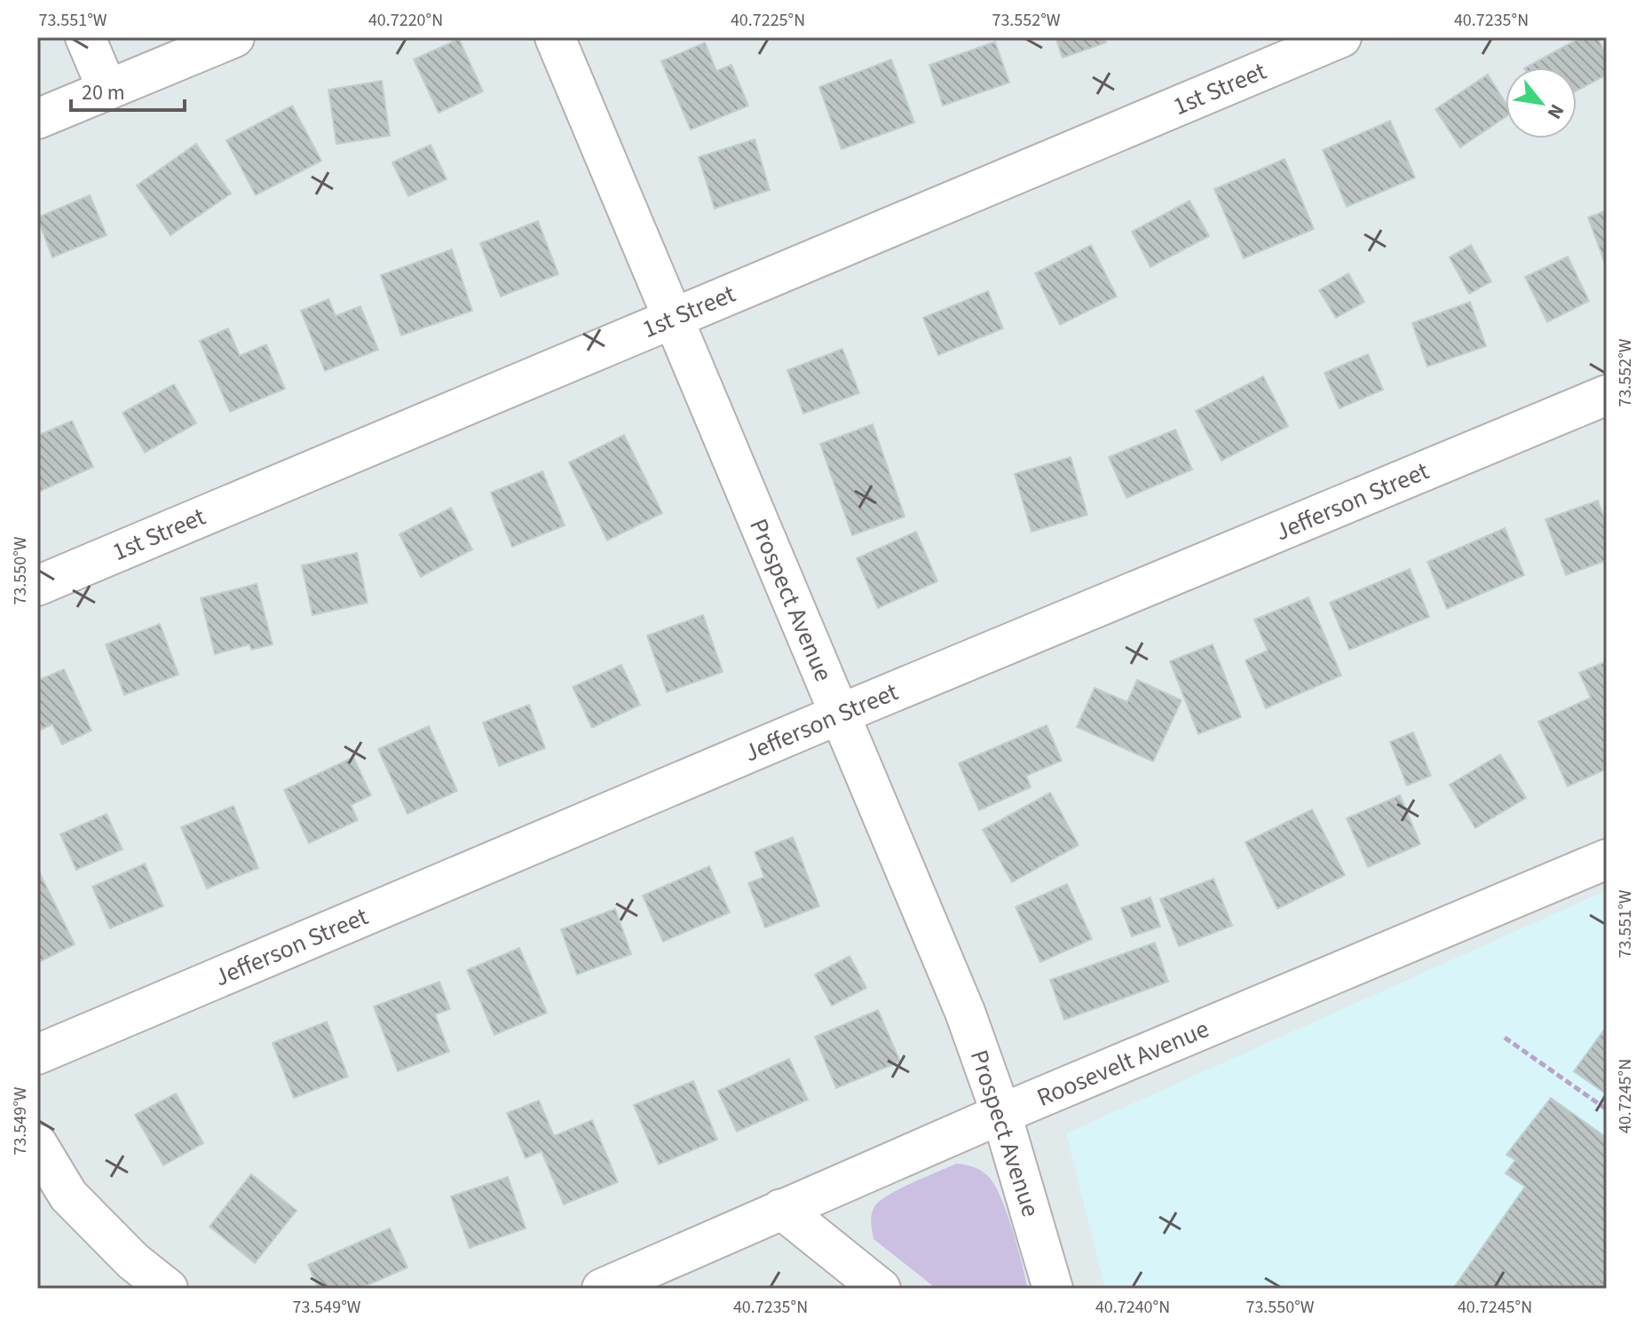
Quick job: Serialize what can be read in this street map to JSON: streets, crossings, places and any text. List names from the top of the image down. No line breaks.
{"streets":{"street":["1st Street","Jefferson Street","Prospect Avenue","Roosevelt Avenue"]},"crossings":[["1st Street","Prospect Avenue"],["Jefferson Street","Prospect Avenue"],["Prospect Avenue","Roosevelt Avenue"]],"scale_bar":"20 m","north":"bottom right","coordinates":["73.551°W","40.7220°N","40.7225°N","73.552°W","40.7235°N","73.550°W","40.7245°N","73.549°W","40.7240°N"]}
